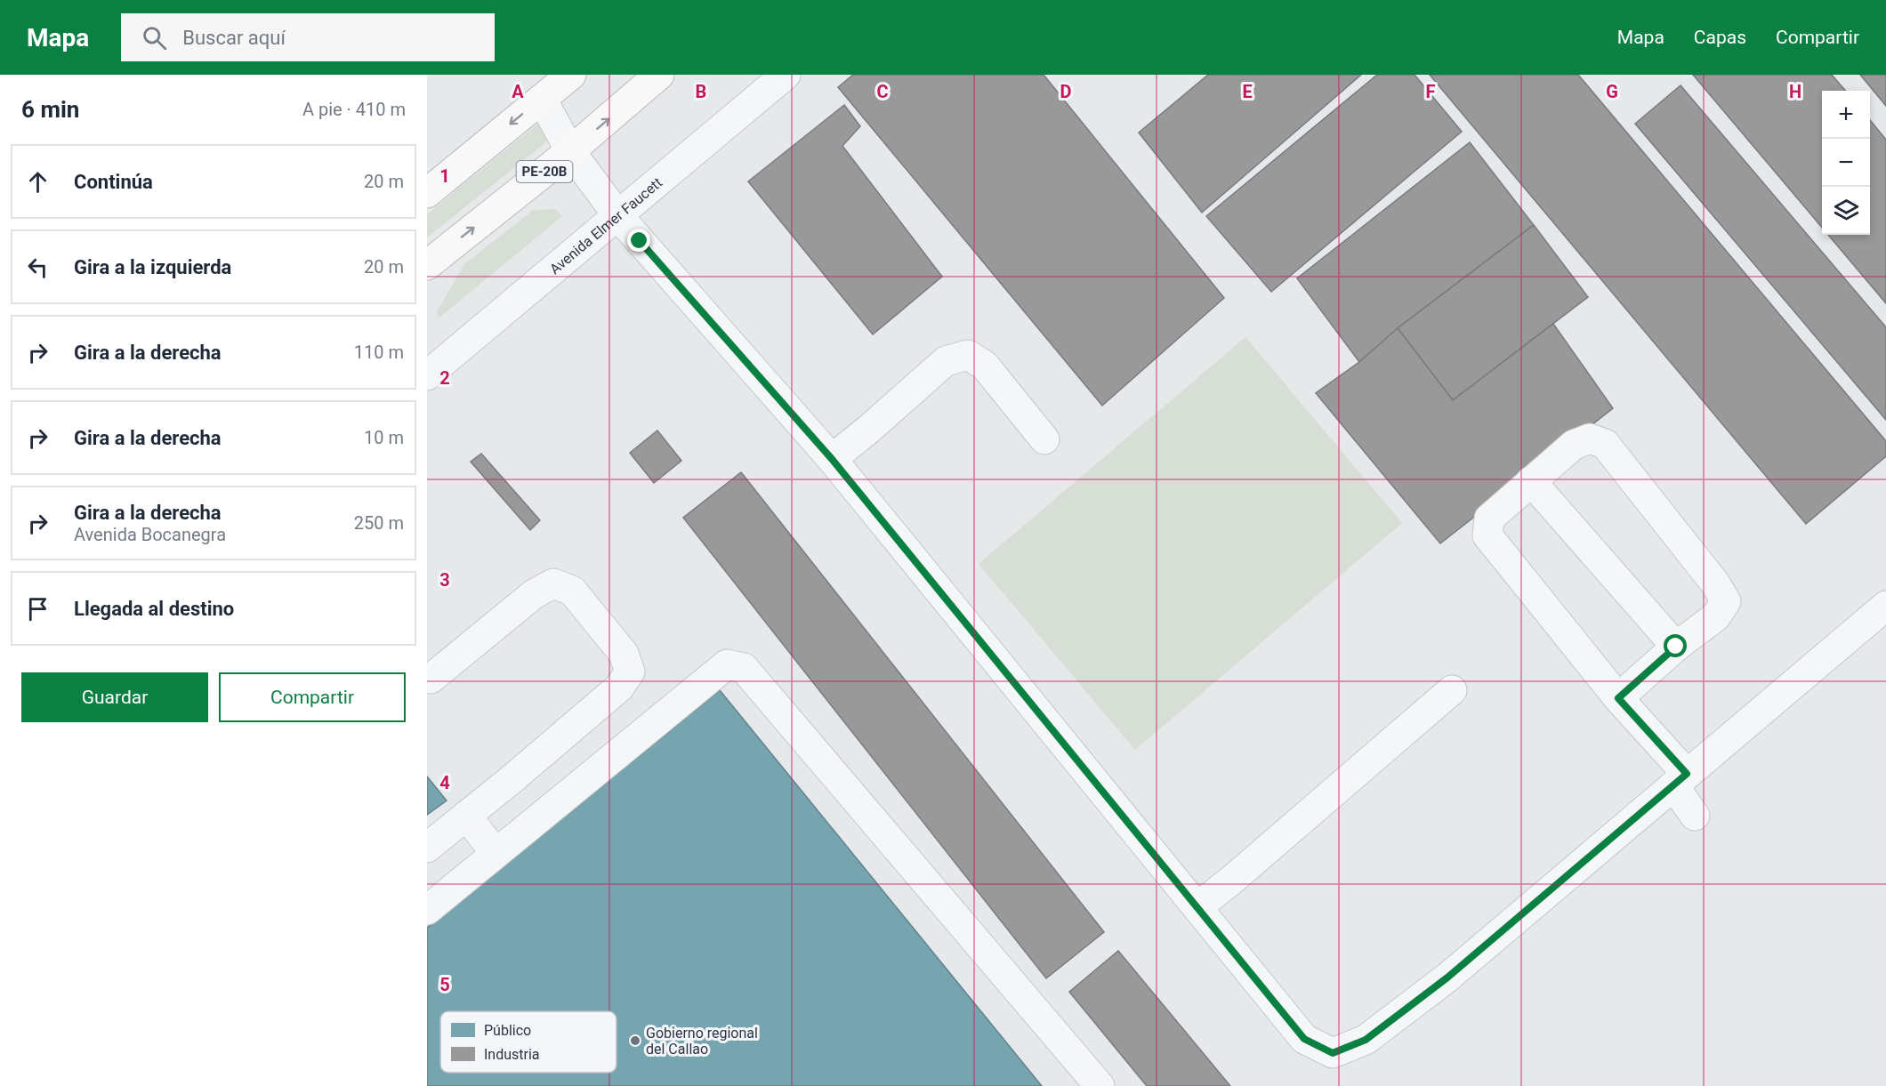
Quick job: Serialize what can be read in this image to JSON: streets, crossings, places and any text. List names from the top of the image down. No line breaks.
{"streets":{"highway":["PE-20B"],"lane":["Avenida Elmer Faucett"]},"places":["Gobierno regional del Callao"],"legend":["Público","Industria"],"page":{"header":"Mapa","search":"Buscar aquí","nav":["Mapa","Capas","Compartir"],"heading":["6 min","A pie · 410 m"],"map_buttons":["+","−"],"list":[["Continúa","20 m"],["Gira a la izquierda","20 m"],["Gira a la derecha","110 m"],["Gira a la derecha","10 m"],["Gira a la derecha","Avenida Bocanegra","250 m"],"Llegada al destino"],"buttons":["Guardar","Compartir"]},"grid":{"columns":["A","B","C","D","E","F","G","H"],"rows":["1","2","3","4","5"]}}
